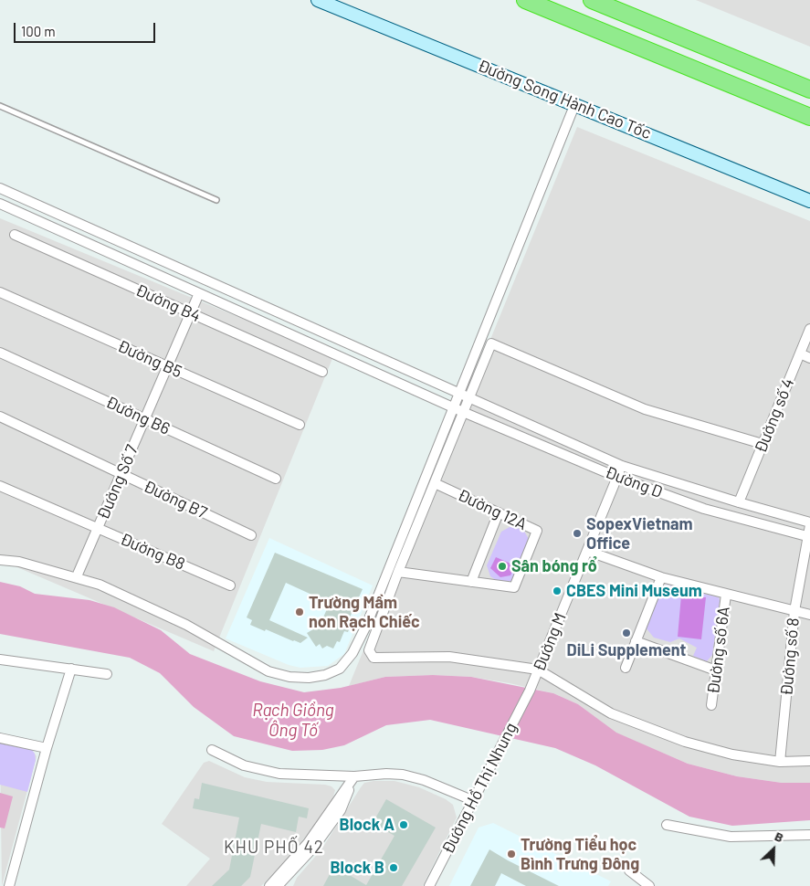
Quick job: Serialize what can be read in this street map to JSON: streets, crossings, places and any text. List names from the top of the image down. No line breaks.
{"streets":{"main road":["Đường Song Hành Cao Tốc"],"street":["Đường B4","Đường B5","Đường B6","Đường số 4","Đường Số 7","Đường D","Đường B7","Đường 12A","Đường B8","Đường M","Đường số 6A","Đường số 8","Đường Hồ Thị Nhung"]},"crossings":[["Đường B4","Đường Số 7"],["Đường B5","Đường Số 7"],["Đường B6","Đường Số 7"],["Đường số 4","Đường D"],["Đường Số 7","Đường D"],["Đường Số 7","Đường B7"],["Đường Số 7","Đường B8"],["Đường D","Đường M"],["Đường D","Đường số 8"],["Đường M","Đường Hồ Thị Nhung"]],"districts":["KHU PHỐ 42"],"water":["Rạch Giồng Ông Tố"],"places":["SopexVietnam Office","Sân bóng rổ","CBES Mini Museum","Trường Mầm non Rạch Chiếc","DiLi Supplement","Block A","Trường Tiểu học Bình Trưng Đông","Block B"],"scale_bar":"100 m","north":"top right"}
